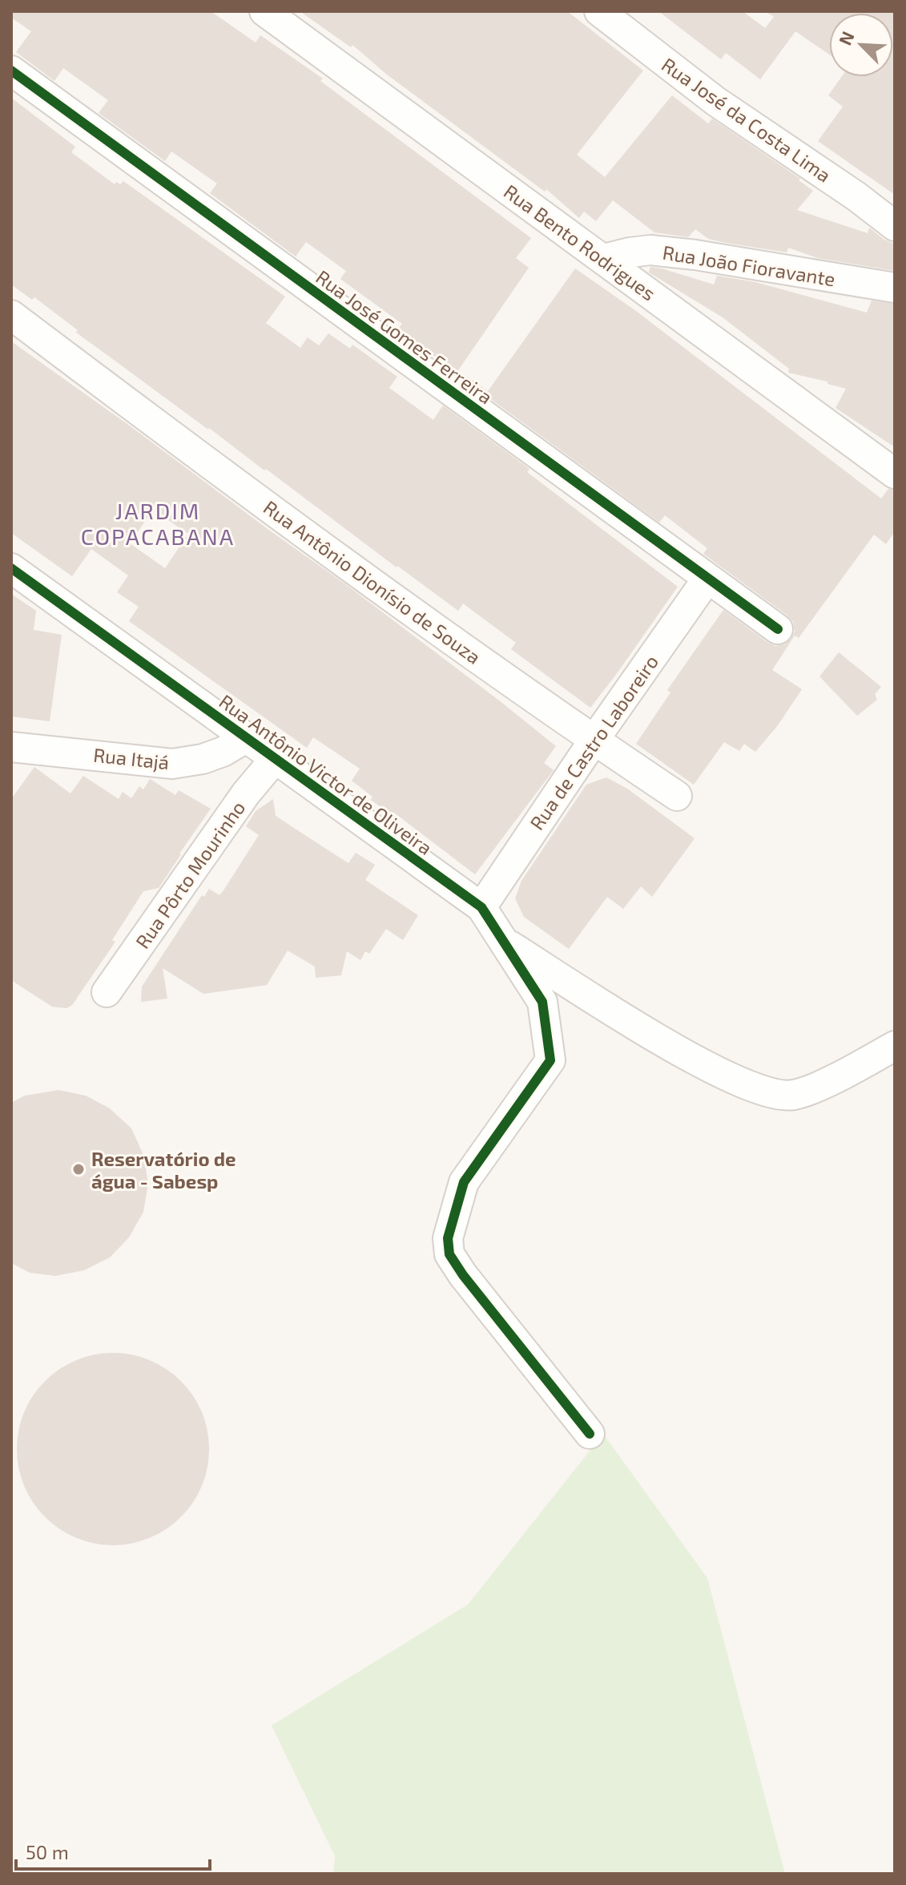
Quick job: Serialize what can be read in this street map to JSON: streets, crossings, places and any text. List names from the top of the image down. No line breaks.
{"streets":{"street":["Rua José da Costa Lima","Rua Bento Rodrigues","Rua João Fioravante","Rua José Gomes Ferreira","Rua Antônio Dionísio de Souza","Rua de Castro Laboreiro","Rua Itajá","Rua Antônio Victor de Oliveira","Rua Pôrto Mourinho"]},"crossings":[["Rua Bento Rodrigues","Rua João Fioravante"],["Rua José Gomes Ferreira","Rua de Castro Laboreiro"],["Rua Antônio Dionísio de Souza","Rua de Castro Laboreiro"],["Rua de Castro Laboreiro","Rua Antônio Victor de Oliveira"],["Rua Itajá","Rua Antônio Victor de Oliveira"],["Rua Antônio Victor de Oliveira","Rua Pôrto Mourinho"]],"districts":["JARDIM COPACABANA"],"places":["Reservatório de água - Sabesp"],"scale_bar":"50 m","north":"top left"}
